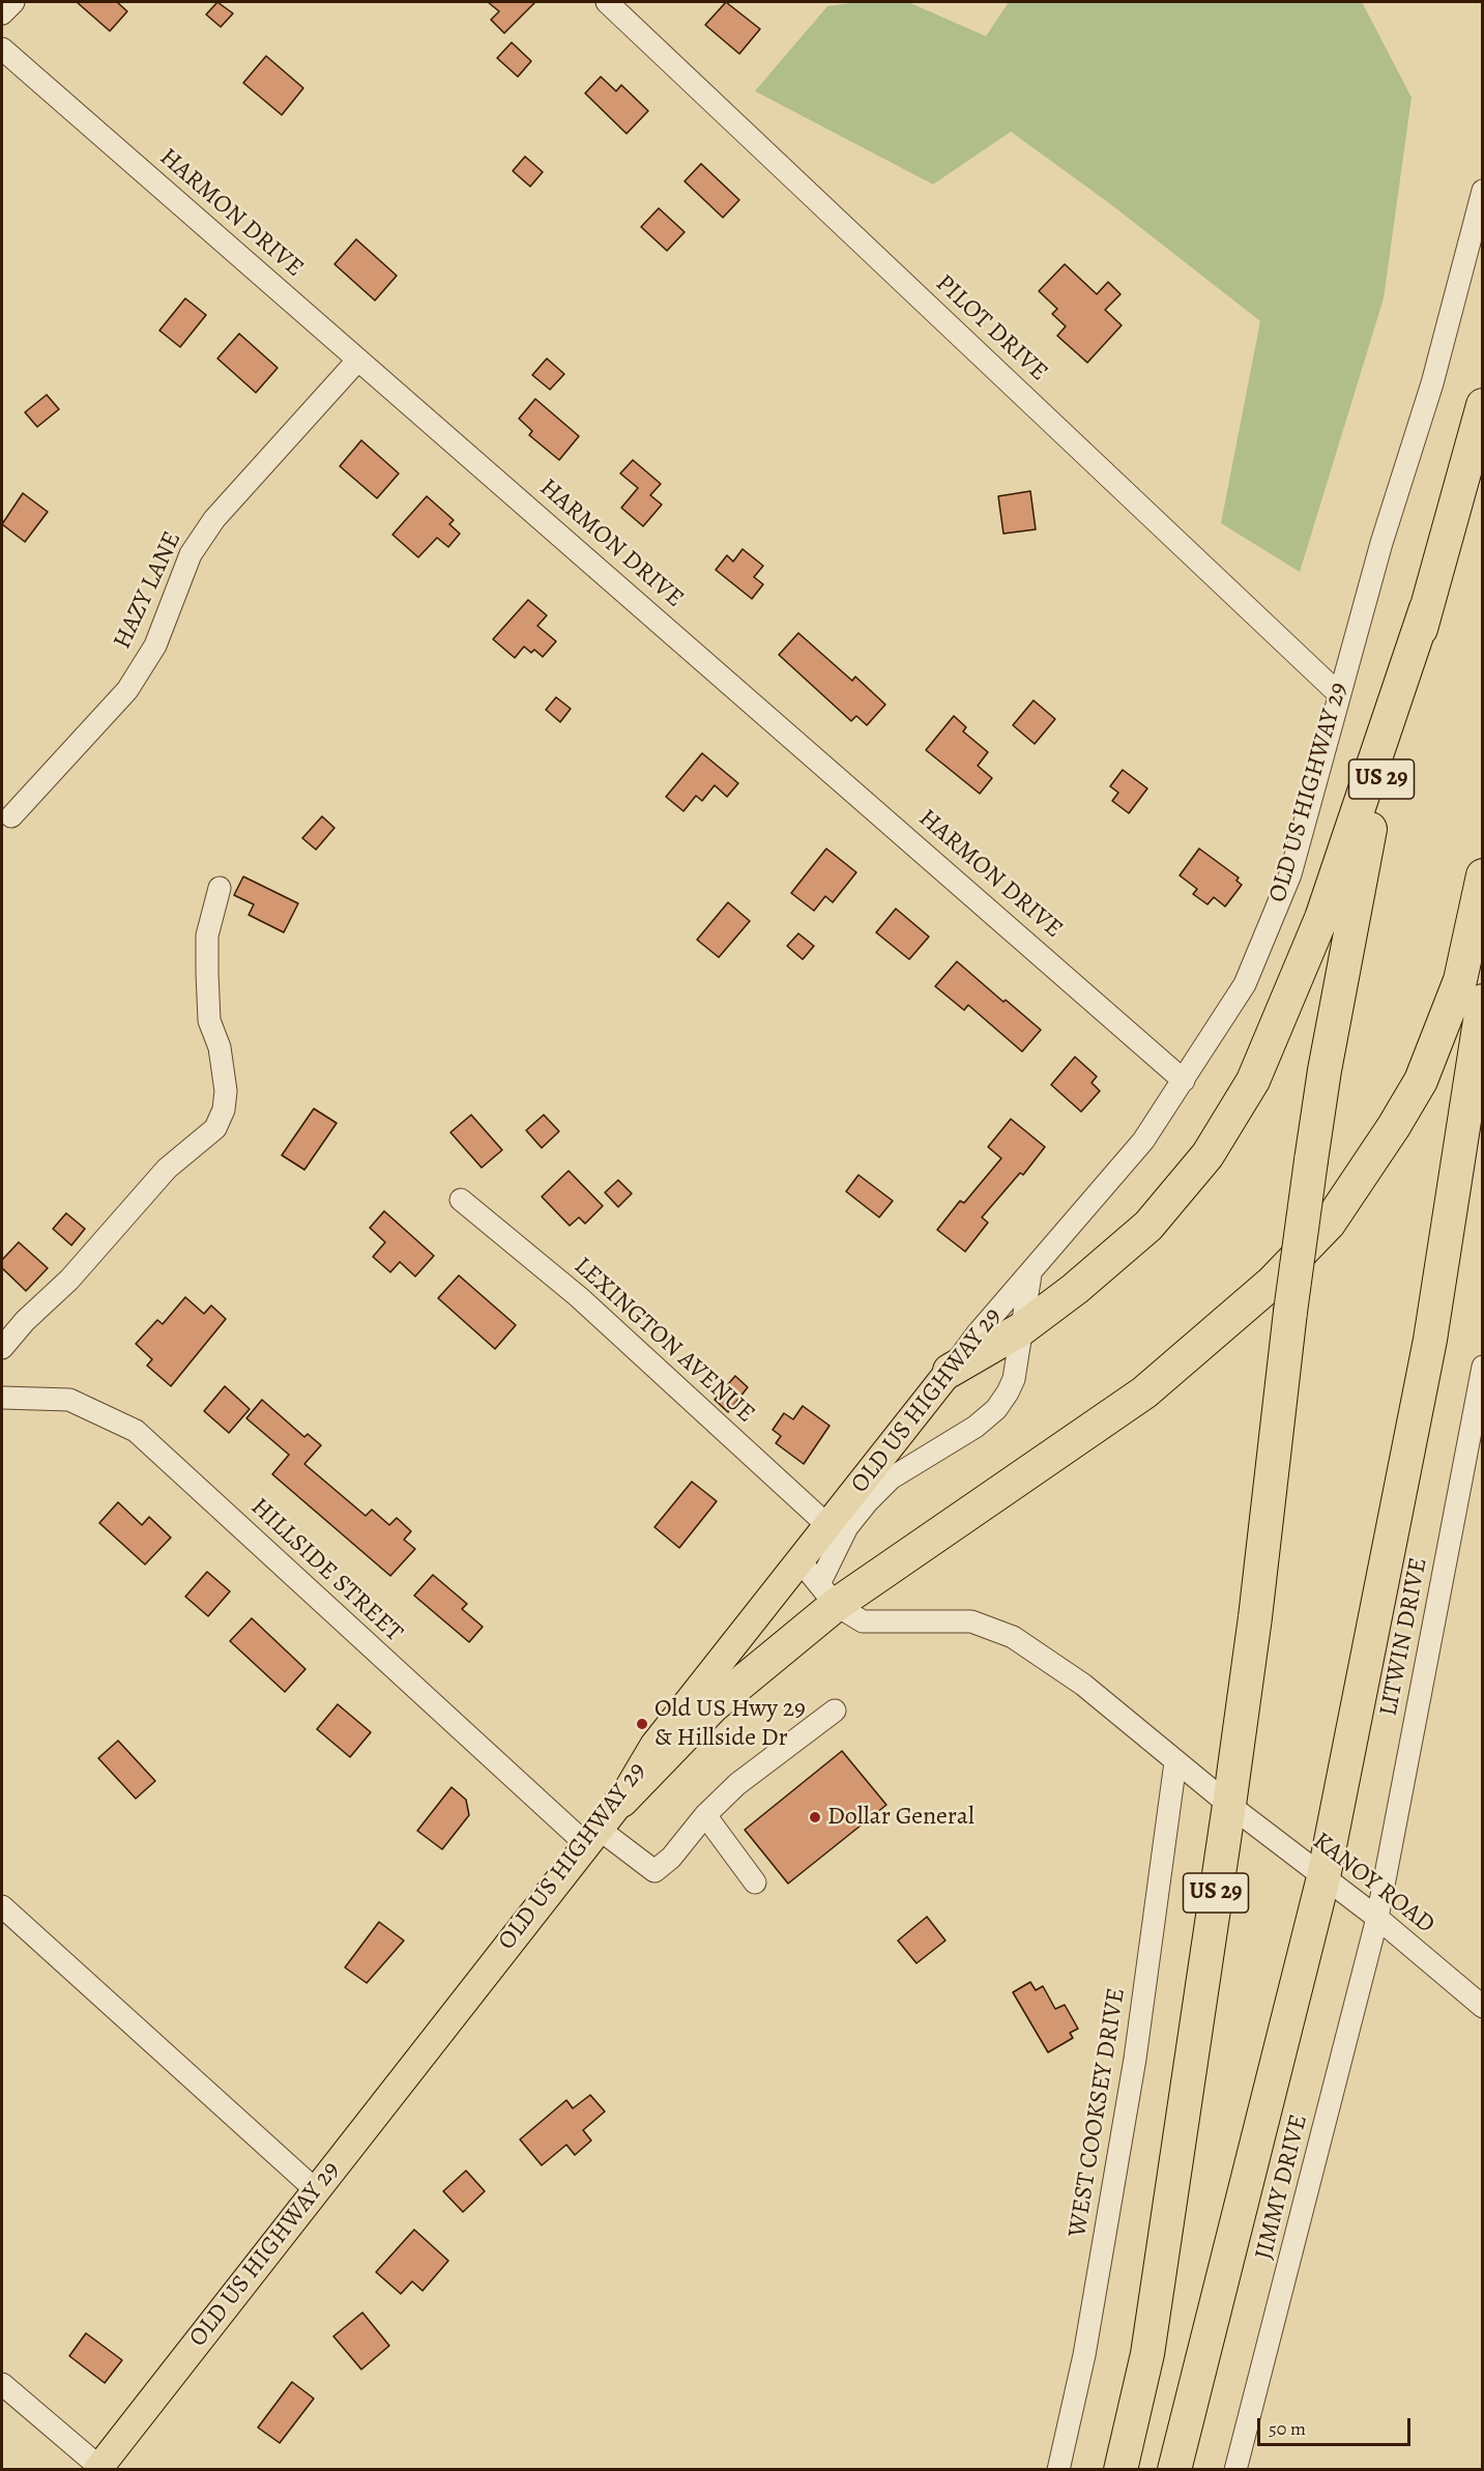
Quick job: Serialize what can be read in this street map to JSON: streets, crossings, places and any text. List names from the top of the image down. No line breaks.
{"streets":{"highway":["US 29"],"main road":["OLD US HIGHWAY 29"],"street":["HARMON DRIVE","PILOT DRIVE","HAZY LANE","LEXINGTON AVENUE","HILLSIDE STREET","LITWIN DRIVE","KANOY ROAD","WEST COOKSEY DRIVE","JIMMY DRIVE"]},"crossings":[["HARMON DRIVE","HAZY LANE"],["HARMON DRIVE","OLD US HIGHWAY 29"],["PILOT DRIVE","OLD US HIGHWAY 29"],["US 29","KANOY ROAD"],["OLD US HIGHWAY 29","LEXINGTON AVENUE"],["OLD US HIGHWAY 29","HILLSIDE STREET"],["OLD US HIGHWAY 29","KANOY ROAD"],["LITWIN DRIVE","KANOY ROAD"],["LITWIN DRIVE","JIMMY DRIVE"],["KANOY ROAD","WEST COOKSEY DRIVE"],["KANOY ROAD","JIMMY DRIVE"]],"places":["Old US Hwy 29 & Hillside Dr","Dollar General"],"scale_bar":"50 m"}
